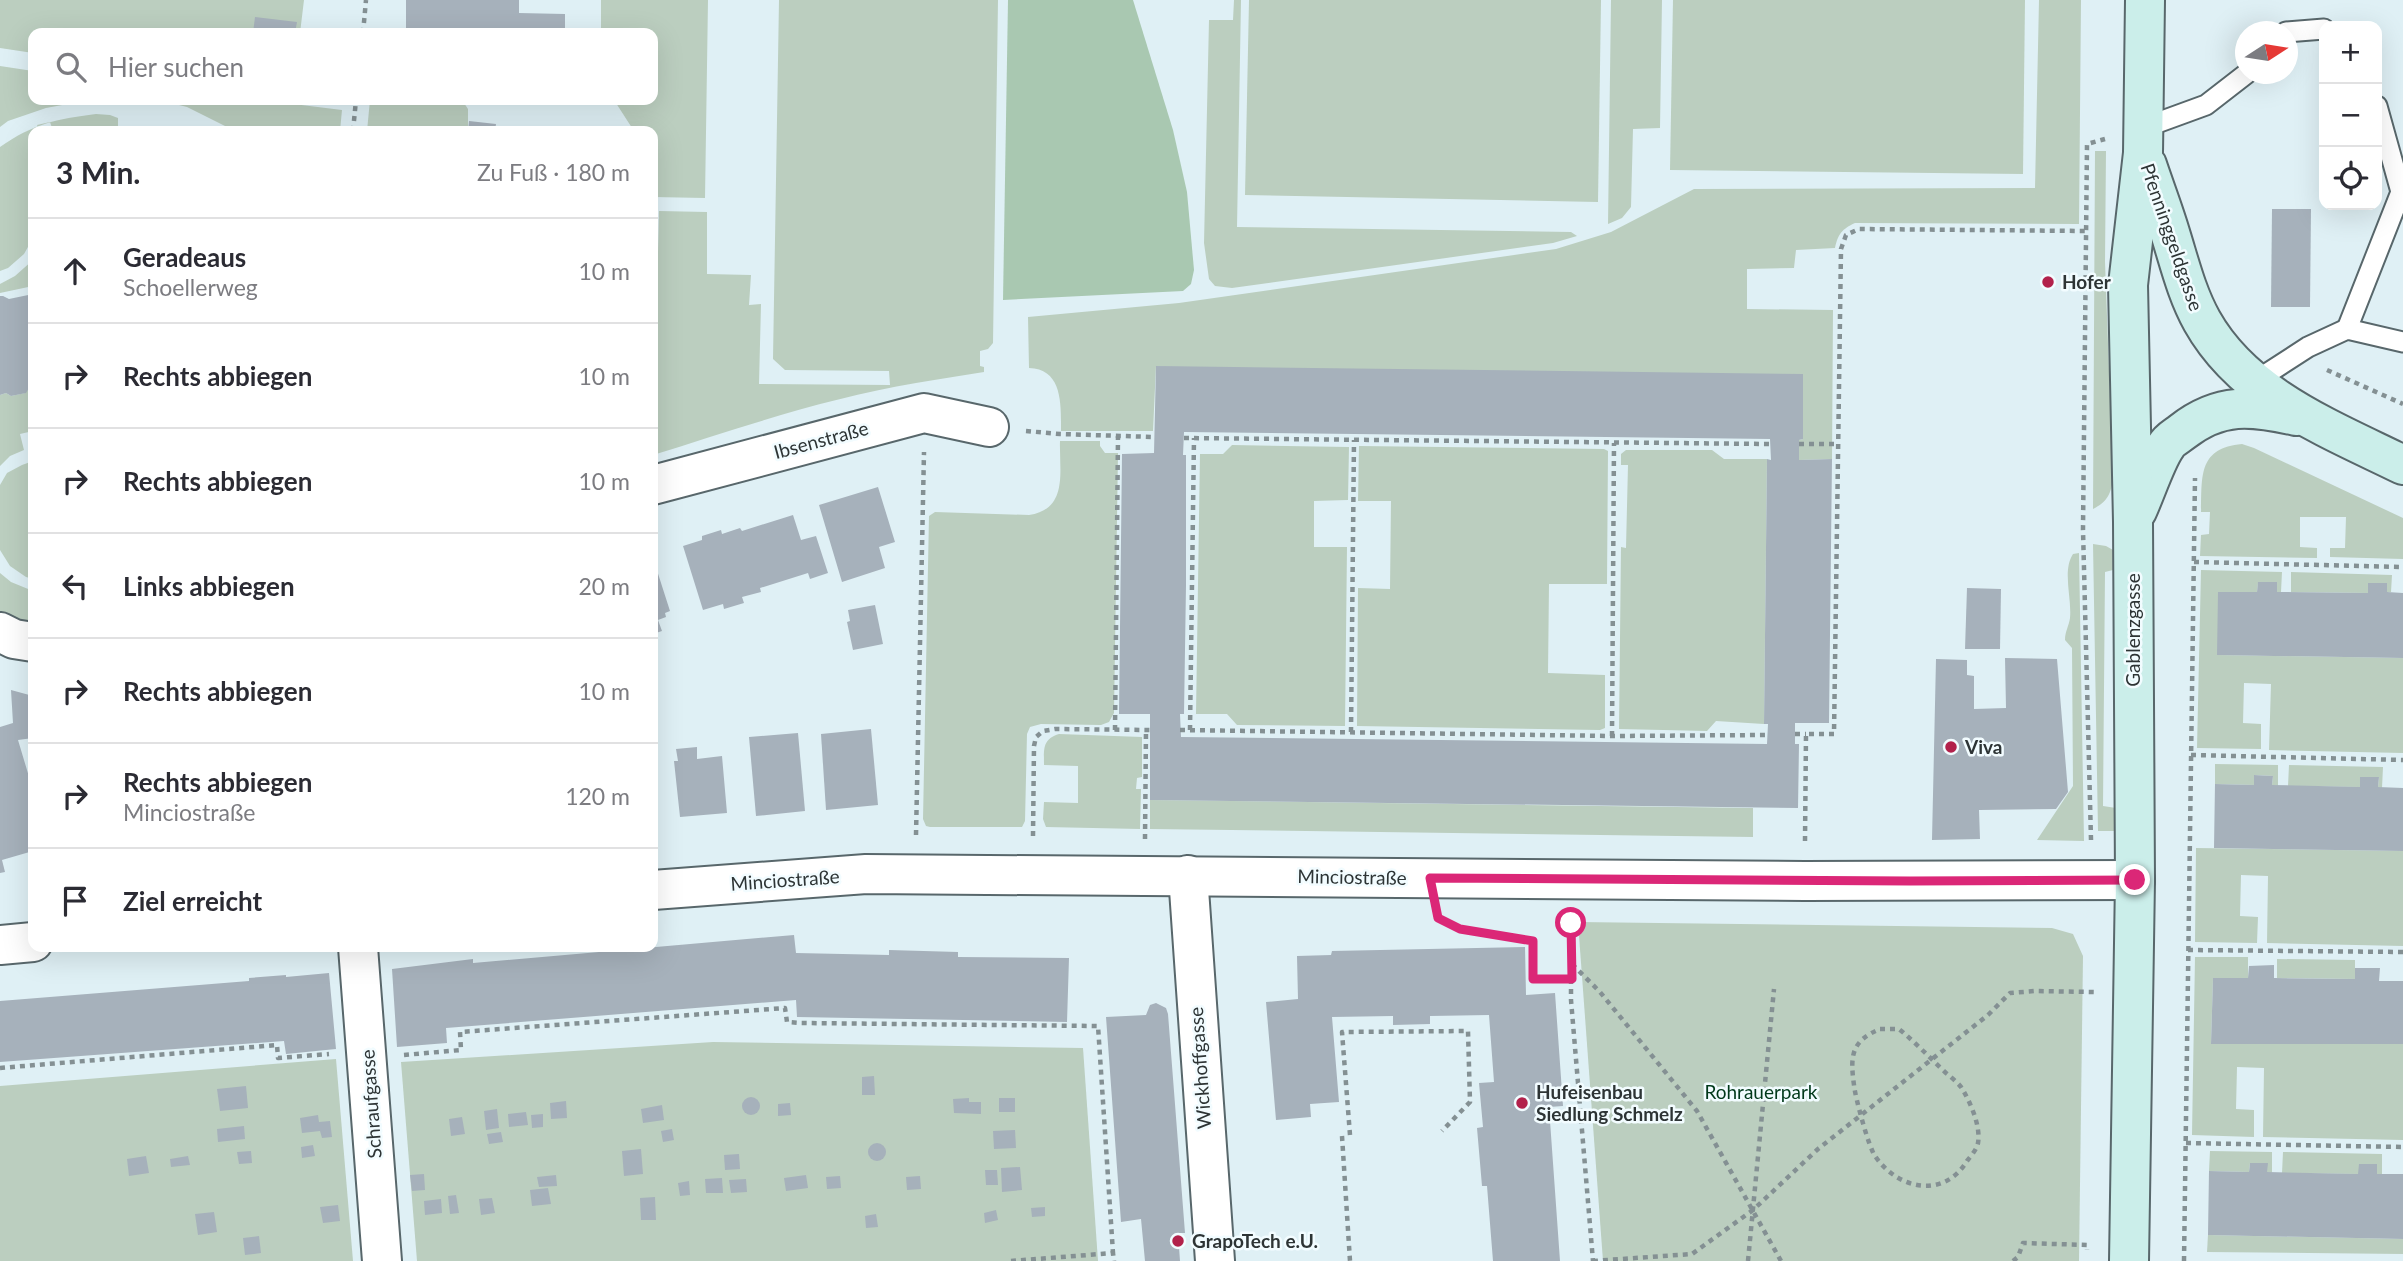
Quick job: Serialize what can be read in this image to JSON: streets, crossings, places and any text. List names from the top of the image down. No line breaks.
{"streets":{"main road":["Pfenninggeldgasse","Gablenzgasse"],"street":["Ibsenstraße","Minciostraße","Wickhoffgasse","Schraufgasse"]},"crossings":[["Pfenninggeldgasse","Gablenzgasse"],["Gablenzgasse","Minciostraße"],["Minciostraße","Wickhoffgasse"]],"parks":["Rohrauerpark"],"places":["Hofer","Viva","Hufeisenbau Siedlung Schmelz","GrapoTech e.U."],"north":"right","page":{"map_buttons":["+","−"],"search":"Hier suchen","heading":["3 Min.","Zu Fuß · 180 m"],"list":[["Geradeaus","Schoellerweg","10 m"],["Rechts abbiegen","10 m"],["Rechts abbiegen","10 m"],["Links abbiegen","20 m"],["Rechts abbiegen","10 m"],["Rechts abbiegen","Minciostraße","120 m"],"Ziel erreicht"]}}
